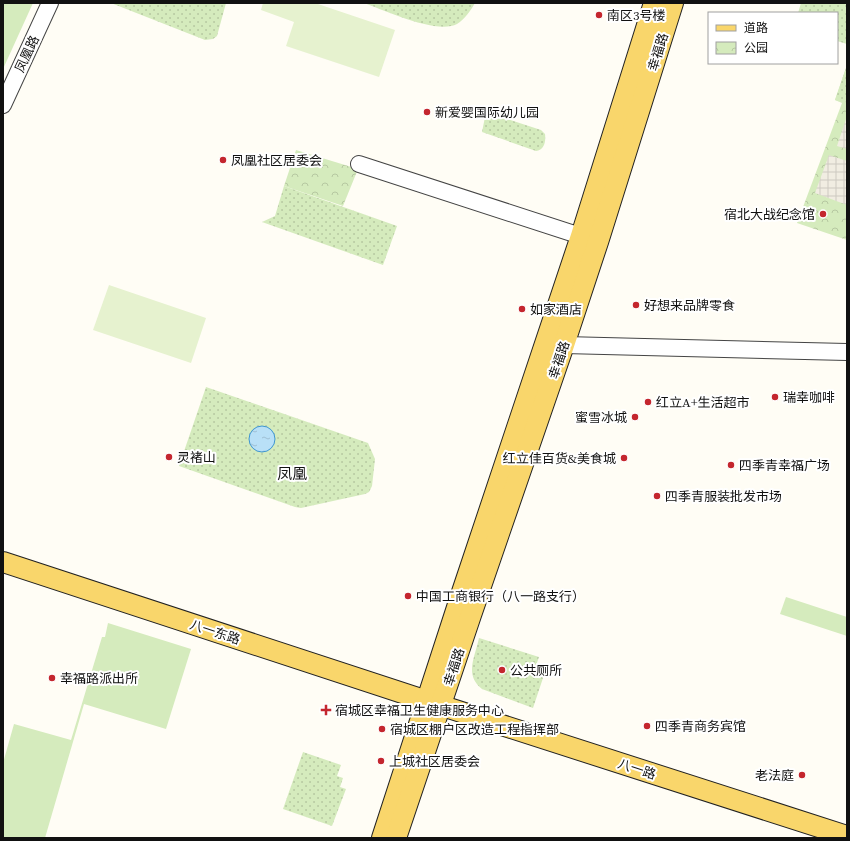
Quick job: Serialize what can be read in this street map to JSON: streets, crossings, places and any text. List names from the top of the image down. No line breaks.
{"streets":{"main road":["幸福路","八一东路","八一路"],"street":["凤凰路"]},"crossings":[["幸福路","八一东路"],["幸福路","八一路"],["八一东路","八一路"]],"districts":["凤凰"],"places":{"other":["南区3号楼","新爱婴国际幼儿园","凤凰社区居委会","宿北大战纪念馆","好想来品牌零食","如家酒店","瑞幸咖啡","红立A+生活超市","蜜雪冰城","灵褚山","红立佳百货&美食城","四季青幸福广场","四季青服装批发市场","中国工商银行（八一路支行）","公共厕所","幸福路派出所","四季青商务宾馆","宿城区棚户区改造工程指挥部","上城社区居委会","老法庭"],"health":["宿城区幸福卫生健康服务中心"]},"legend":["道路","公园"]}
